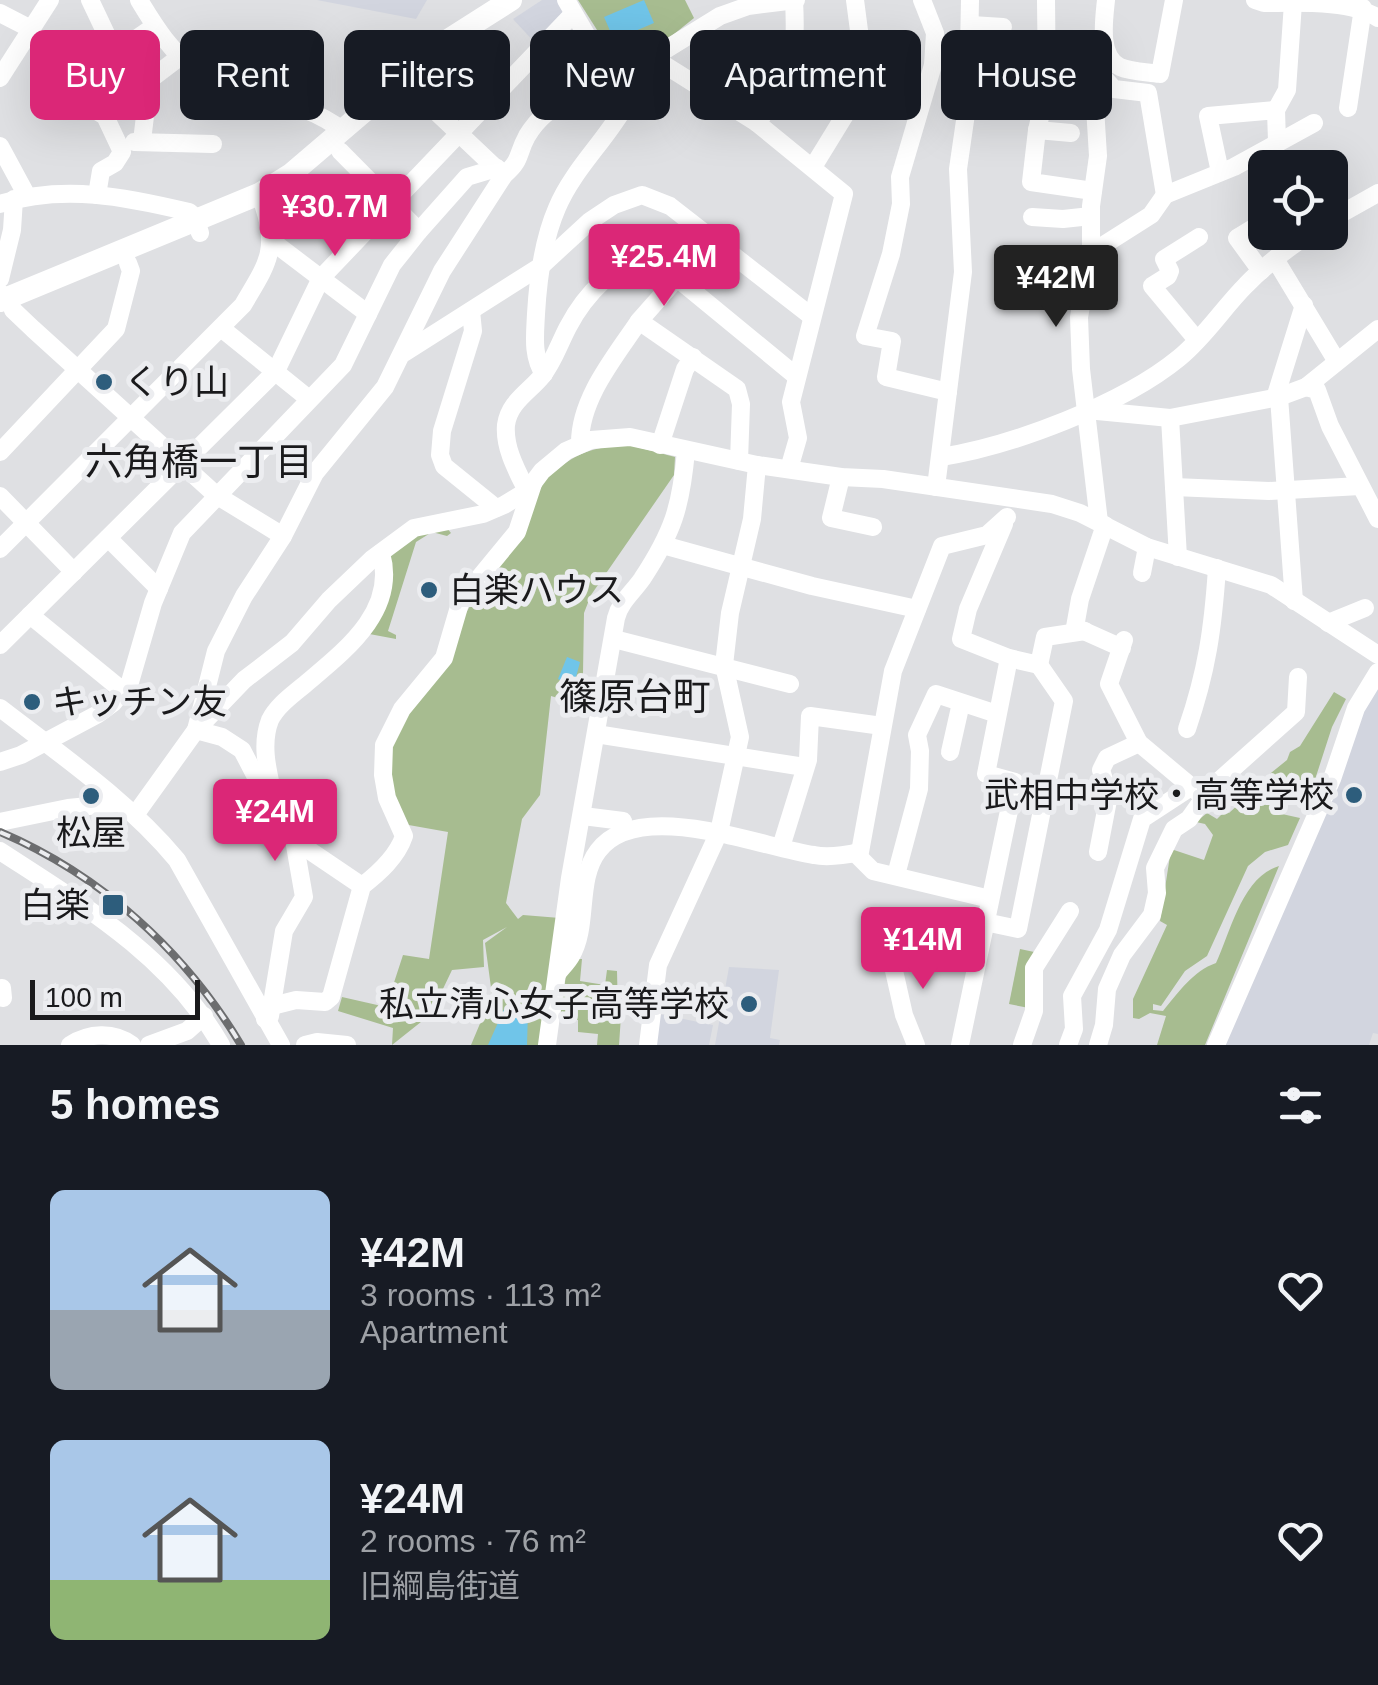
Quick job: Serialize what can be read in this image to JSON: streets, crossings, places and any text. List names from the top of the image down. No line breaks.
{"districts":["六角橋一丁目","篠原台町"],"places":{"other":["くり山","白楽ハウス","キッチン友","武相中学校・高等学校","松屋","私立清心女子高等学校"],"transit":["白楽"]},"scale_bar":"100 m","page":{"chip":["Buy","Rent","Filters","New","Apartment","House"],"price":["¥30.7M","¥25.4M","¥42M","¥24M","¥14M"],"scale":"100 m","heading":"5 homes","list":[{"name":"¥42M","note":"3 rooms · 113 m² · Apartment"},{"name":"¥24M","note":"2 rooms · 76 m² · 旧綱島街道"}]}}
